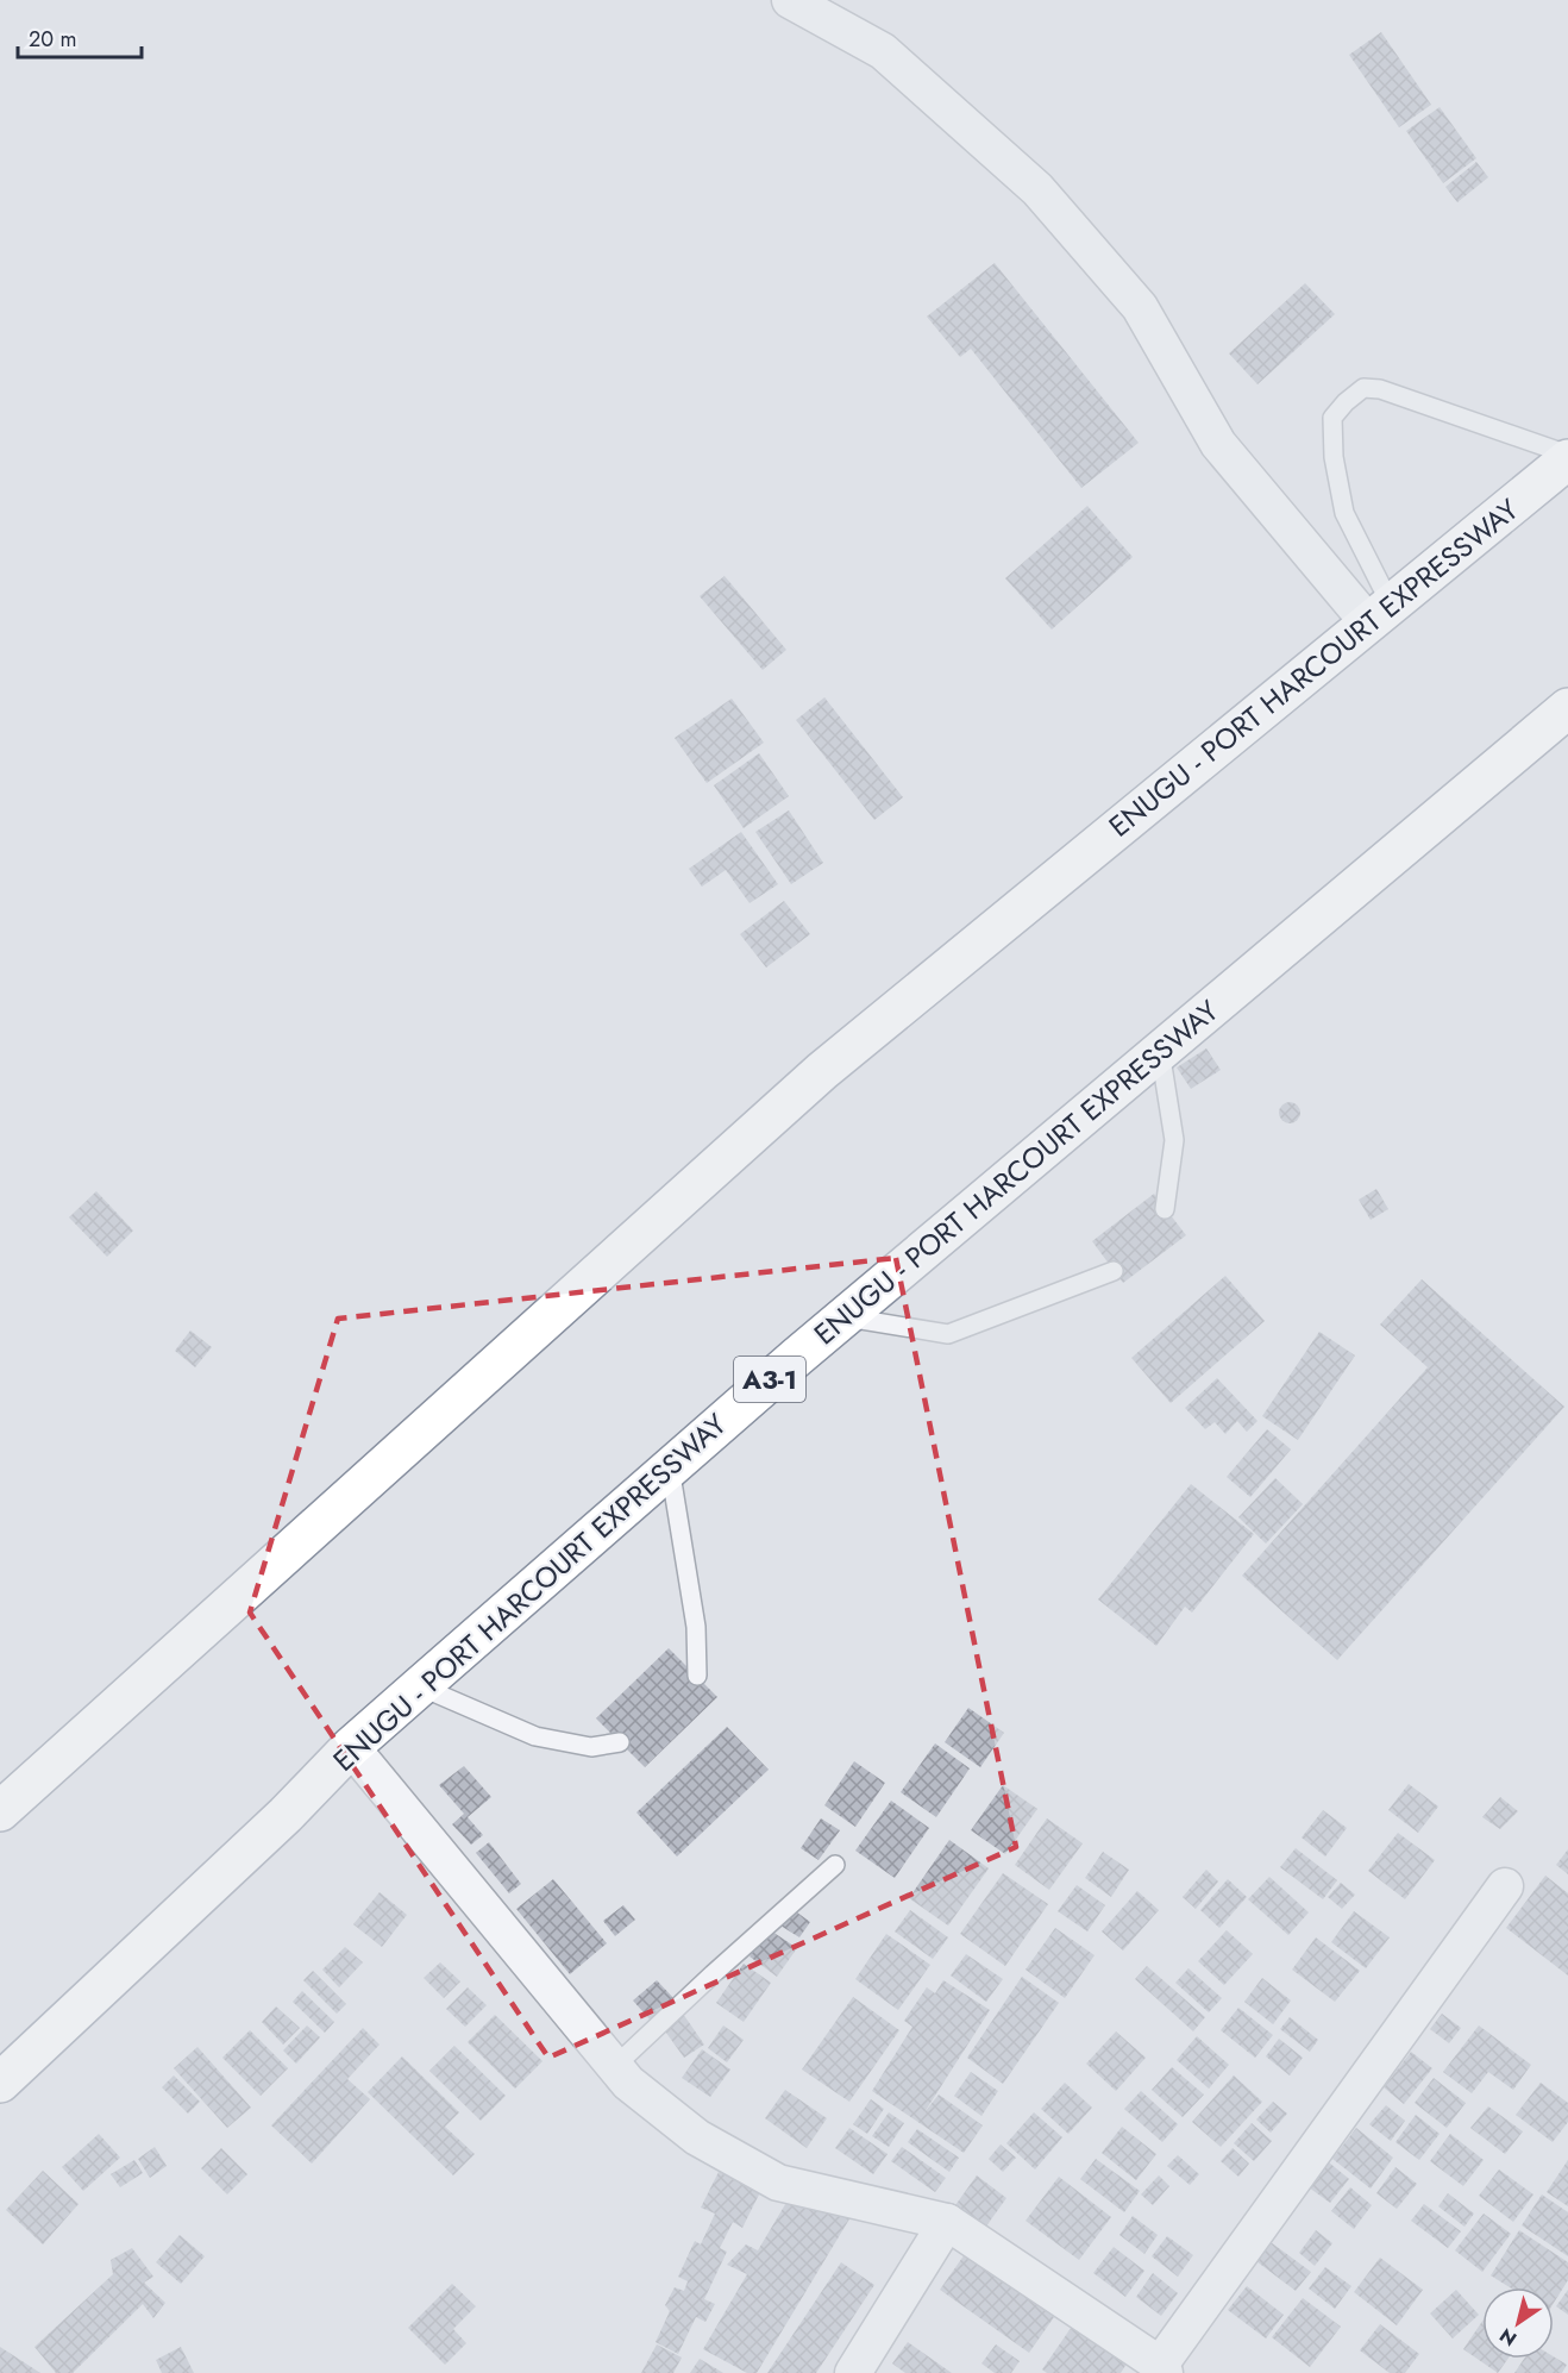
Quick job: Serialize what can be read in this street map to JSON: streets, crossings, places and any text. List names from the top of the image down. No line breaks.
{"streets":{"highway":["ENUGU - PORT HARCOURT EXPRESSWAY","A3-1"]},"scale_bar":"20 m","north":"bottom left"}
